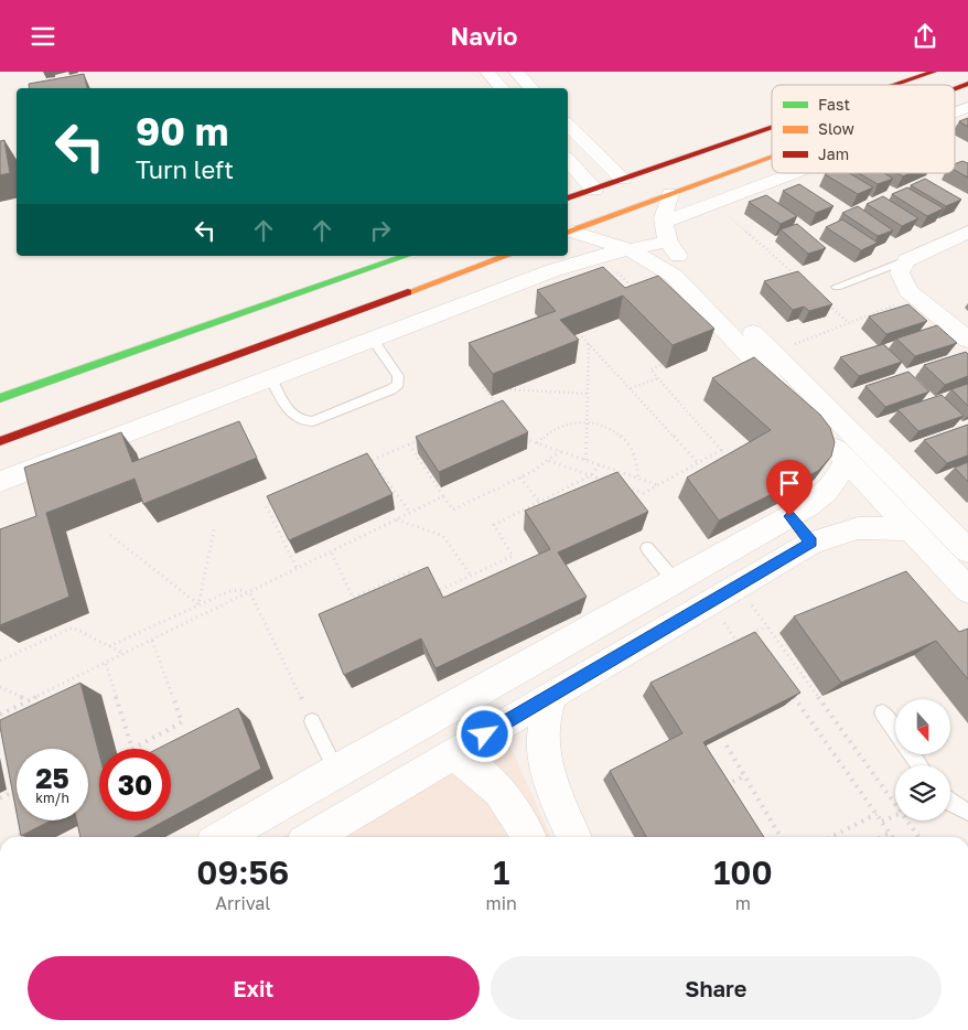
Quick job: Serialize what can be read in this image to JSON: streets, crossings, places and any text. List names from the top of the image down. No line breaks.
{"legend":["Fast","Slow","Jam"],"north":"bottom","page":{"header":"Navio","turn":["90 m","Turn left"],"speed":"25 km/h","limit":"30","eta":["09:56","Arrival","1","min","100","m"],"buttons":["Exit","Share"]}}
